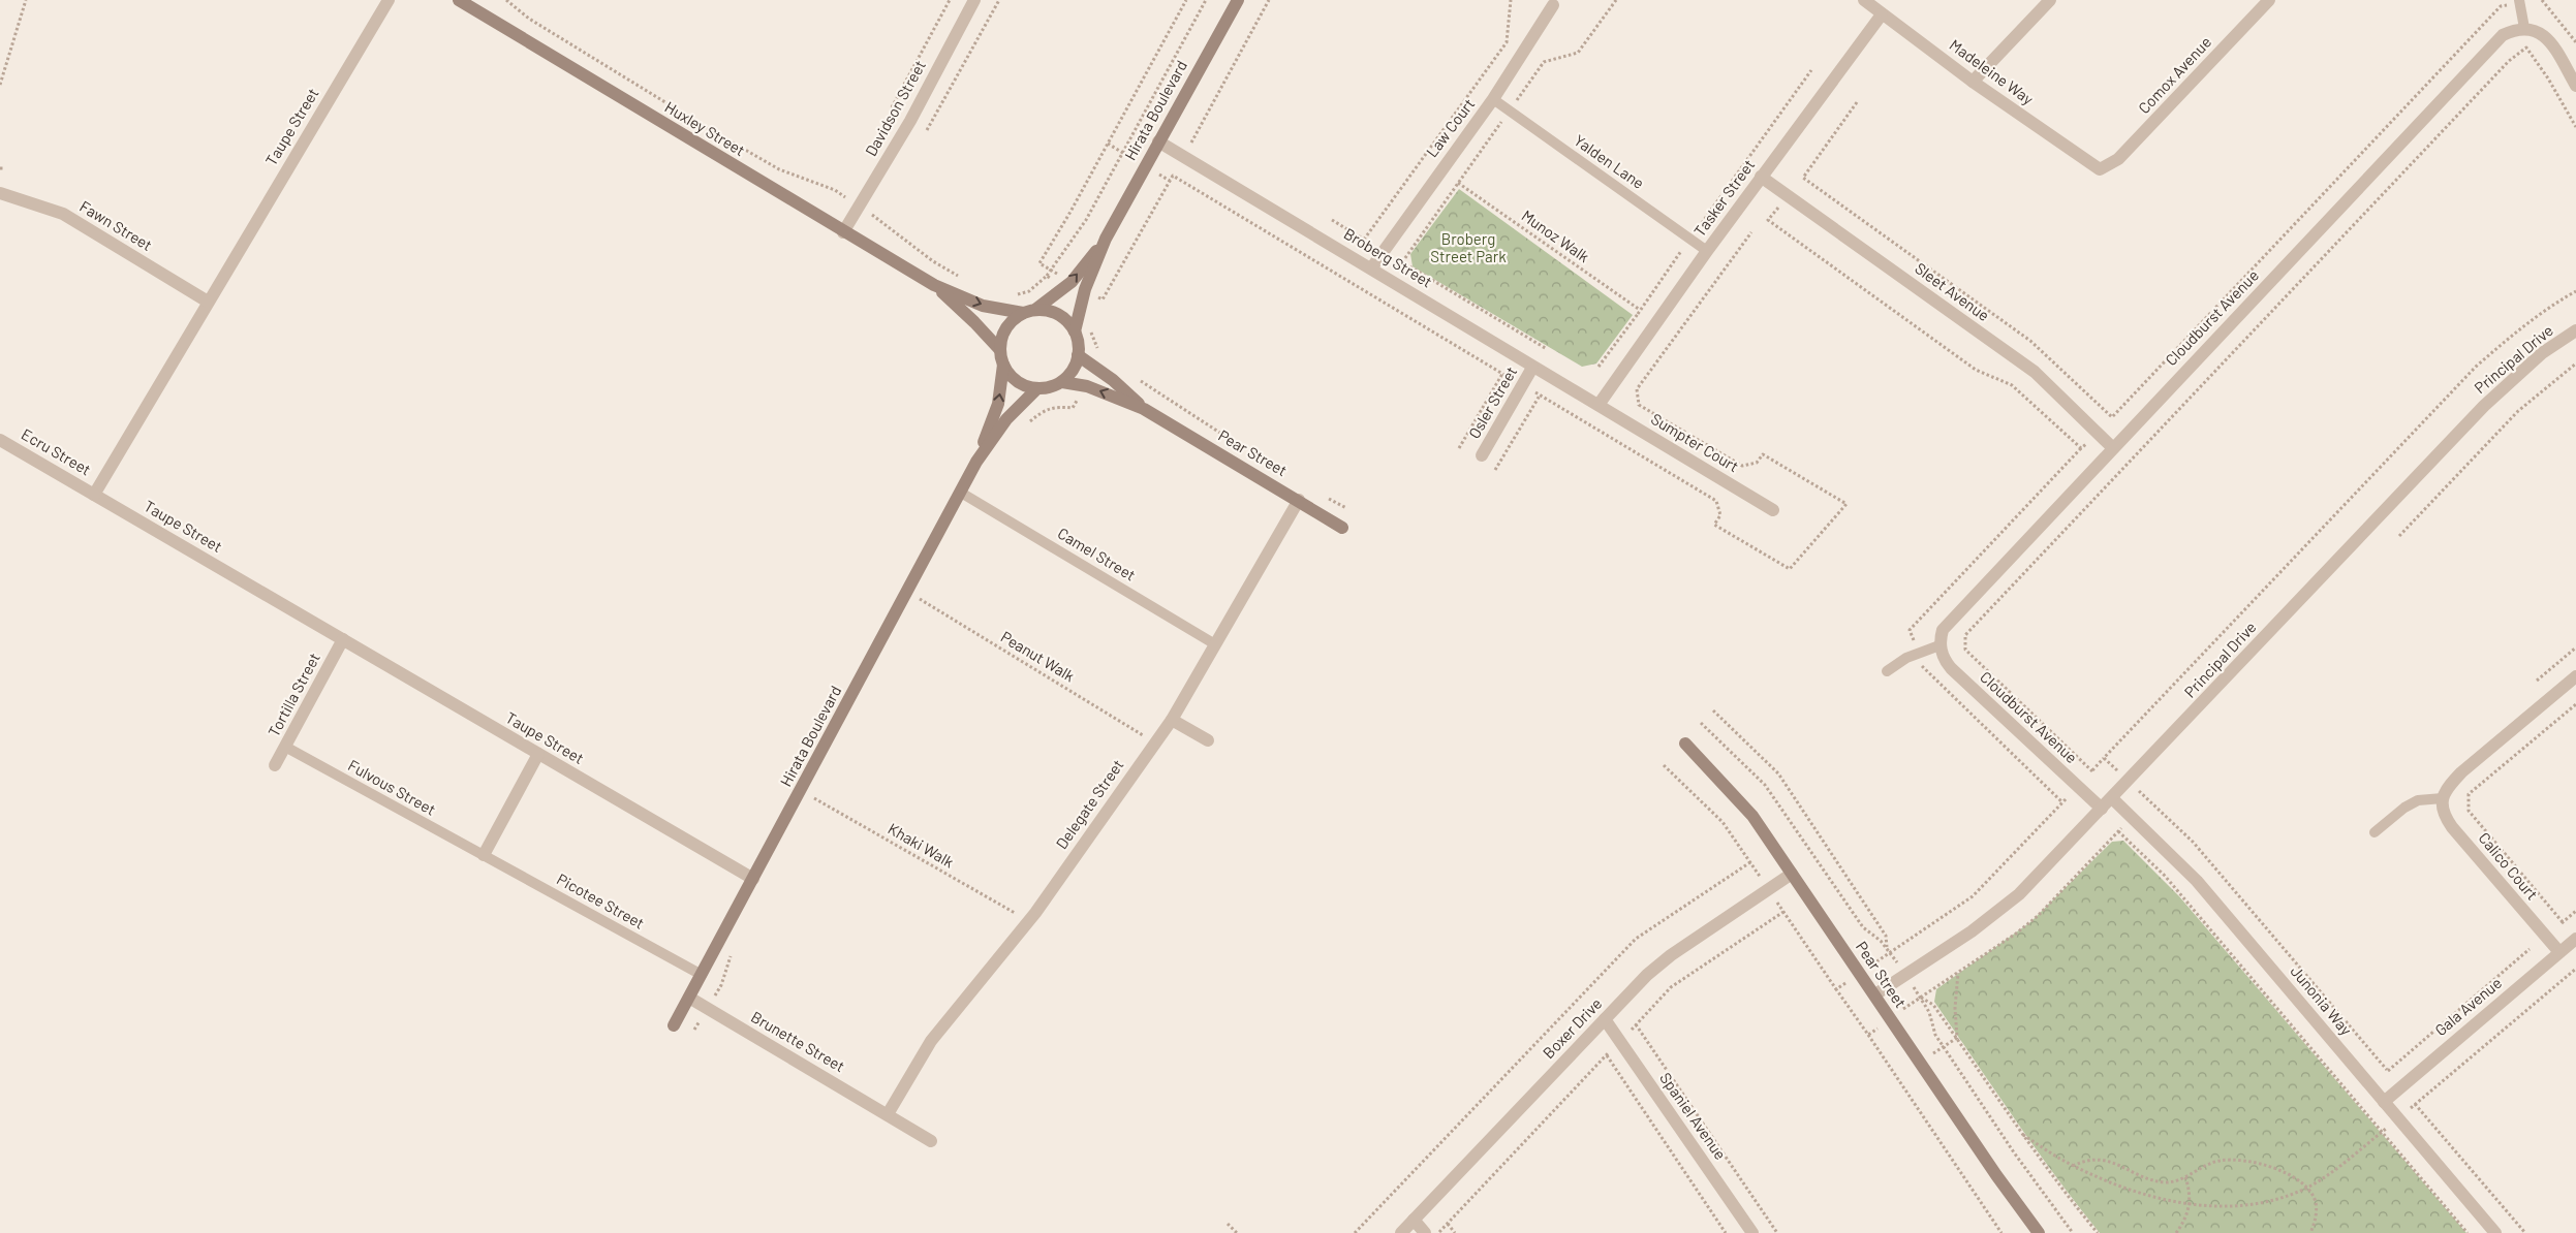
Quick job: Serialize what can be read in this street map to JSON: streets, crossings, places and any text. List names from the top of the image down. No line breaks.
{"streets":{"street":["Madeleine Way","Comox Avenue","Davidson Street","Hirata Boulevard","Taupe Street","Law Court","Huxley Street","Tasker Street","Fawn Street","Broberg Street","Sleet Avenue","Cloudburst Avenue","Principal Drive","Osler Street","Sumpter Court","Ecru Street","Pear Street","Tortilla Street","Delegate Street","Calico Court","Junonia Way","Gala Avenue","Boxer Drive","Brunette Street","Spaniel Avenue"],"lane":["Yalden Lane","Camel Street","Fulvous Street","Picotee Street"],"path":["Munoz Walk","Peanut Walk","Khaki Walk"]},"crossings":[["Madeleine Way","Comox Avenue"],["Madeleine Way","Tasker Street"],["Davidson Street","Huxley Street"],["Hirata Boulevard","Taupe Street"],["Hirata Boulevard","Huxley Street"],["Hirata Boulevard","Broberg Street"],["Hirata Boulevard","Pear Street"],["Hirata Boulevard","Camel Street"],["Hirata Boulevard","Peanut Walk"],["Hirata Boulevard","Picotee Street"],["Hirata Boulevard","Brunette Street"],["Taupe Street","Fawn Street"],["Taupe Street","Ecru Street"],["Taupe Street","Tortilla Street"],["Law Court","Yalden Lane"],["Law Court","Broberg Street"],["Huxley Street","Pear Street"],["Yalden Lane","Tasker Street"],["Tasker Street","Broberg Street"],["Tasker Street","Sleet Avenue"],["Tasker Street","Sumpter Court"],["Broberg Street","Osler Street"],["Broberg Street","Sumpter Court"],["Sleet Avenue","Cloudburst Avenue"],["Cloudburst Avenue","Principal Drive"],["Principal Drive","Pear Street"],["Principal Drive","Junonia Way"],["Pear Street","Delegate Street"],["Pear Street","Boxer Drive"],["Camel Street","Delegate Street"],["Peanut Walk","Delegate Street"],["Tortilla Street","Fulvous Street"],["Fulvous Street","Picotee Street"],["Delegate Street","Khaki Walk"],["Delegate Street","Brunette Street"],["Calico Court","Gala Avenue"],["Junonia Way","Gala Avenue"],["Boxer Drive","Spaniel Avenue"]],"parks":["Broberg Street Park"]}
